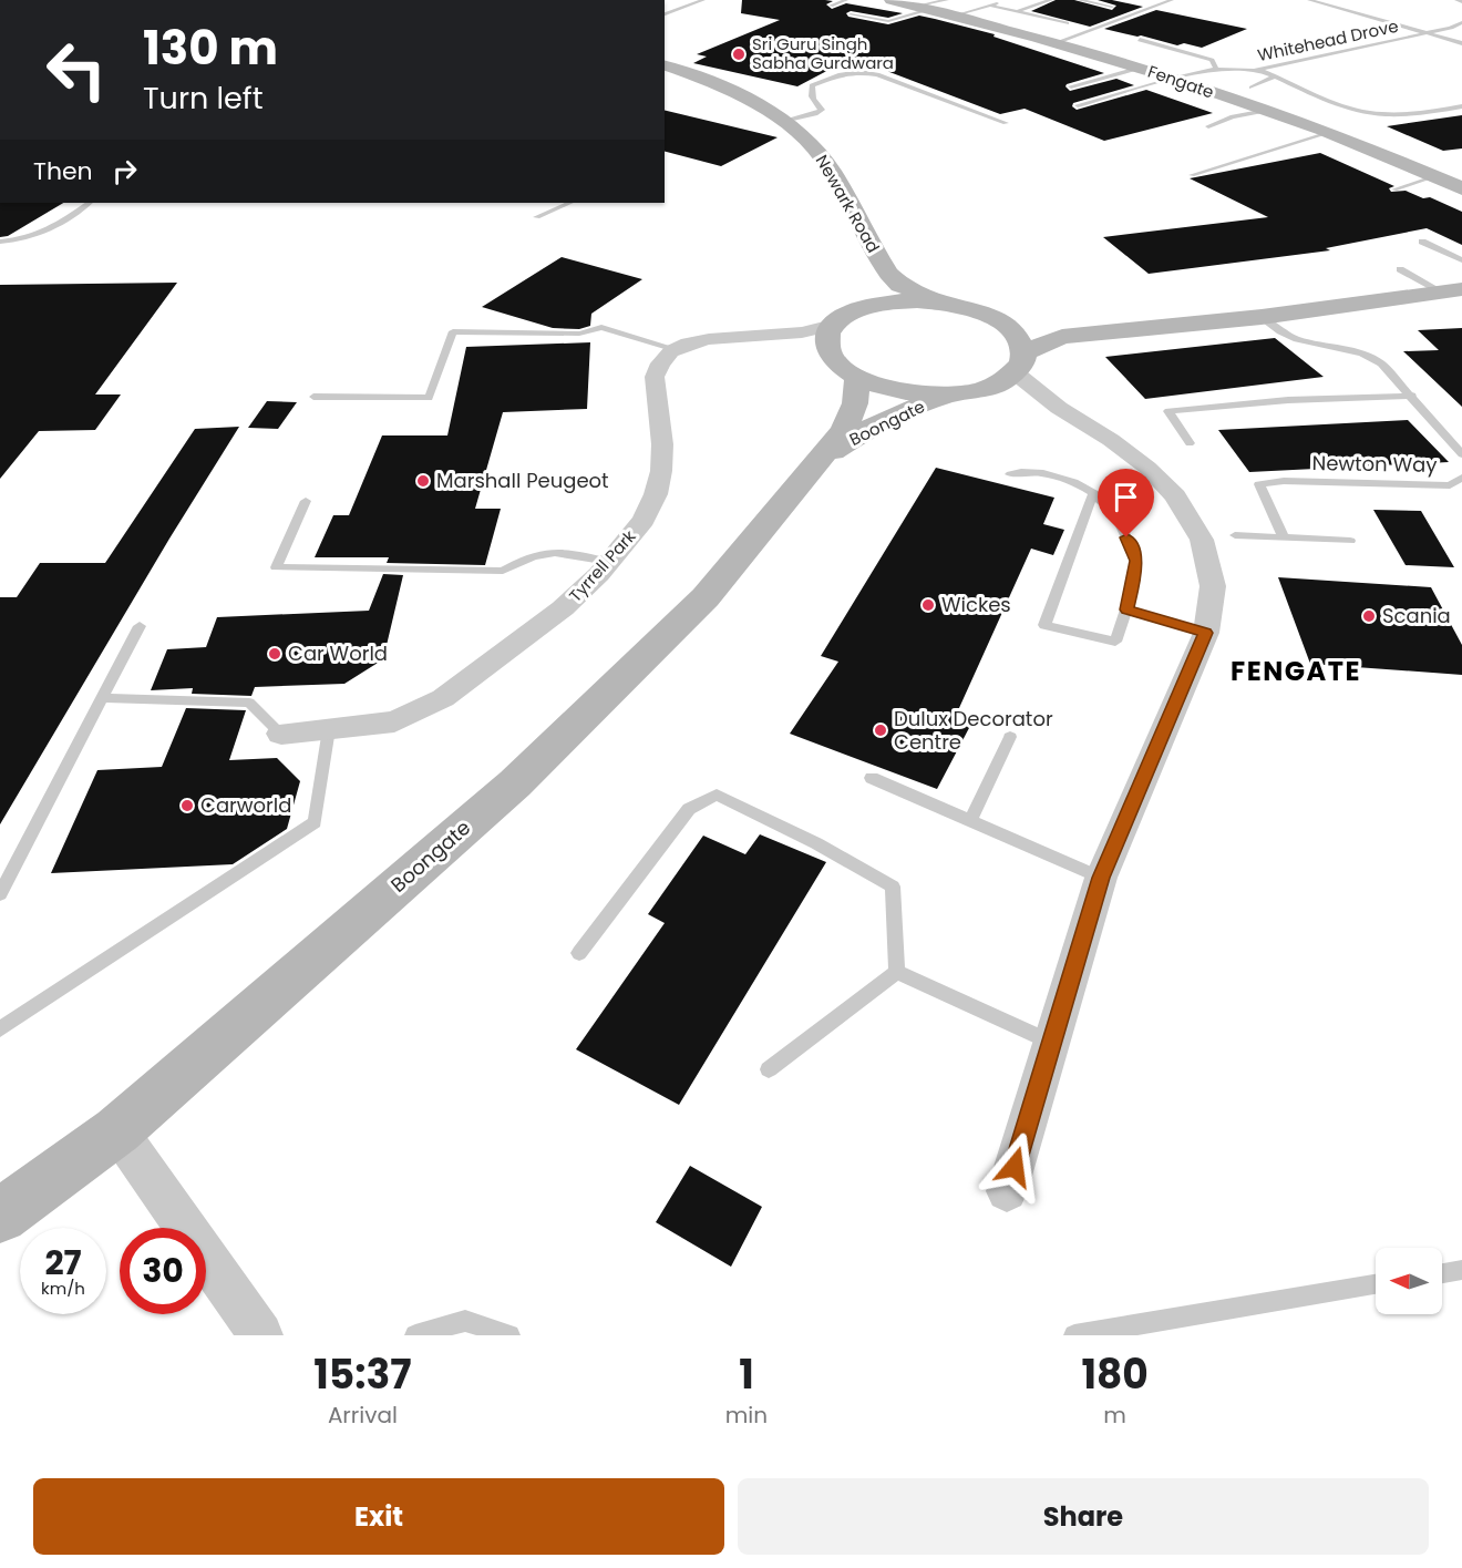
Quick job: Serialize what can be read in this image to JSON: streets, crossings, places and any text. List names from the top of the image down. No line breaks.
{"streets":{"street":["Fengate","Newark Road","Boongate","Tyrrell Park"],"lane":["Whitehead Drove","Newton Way"]},"crossings":[["Whitehead Drove","Fengate"]],"districts":["FENGATE"],"places":["Sri Guru Singh Sabha Gurdwara","Marshall Peugeot","Wickes","Scania","Car World","Dulux Decorator Centre","Carworld"],"north":"left","page":{"turn":["130 m","Turn left"],"then":"Then","speed":"27 km/h","limit":"30","eta":["15:37","Arrival","1","min","180","m"],"buttons":["Exit","Share"]}}
